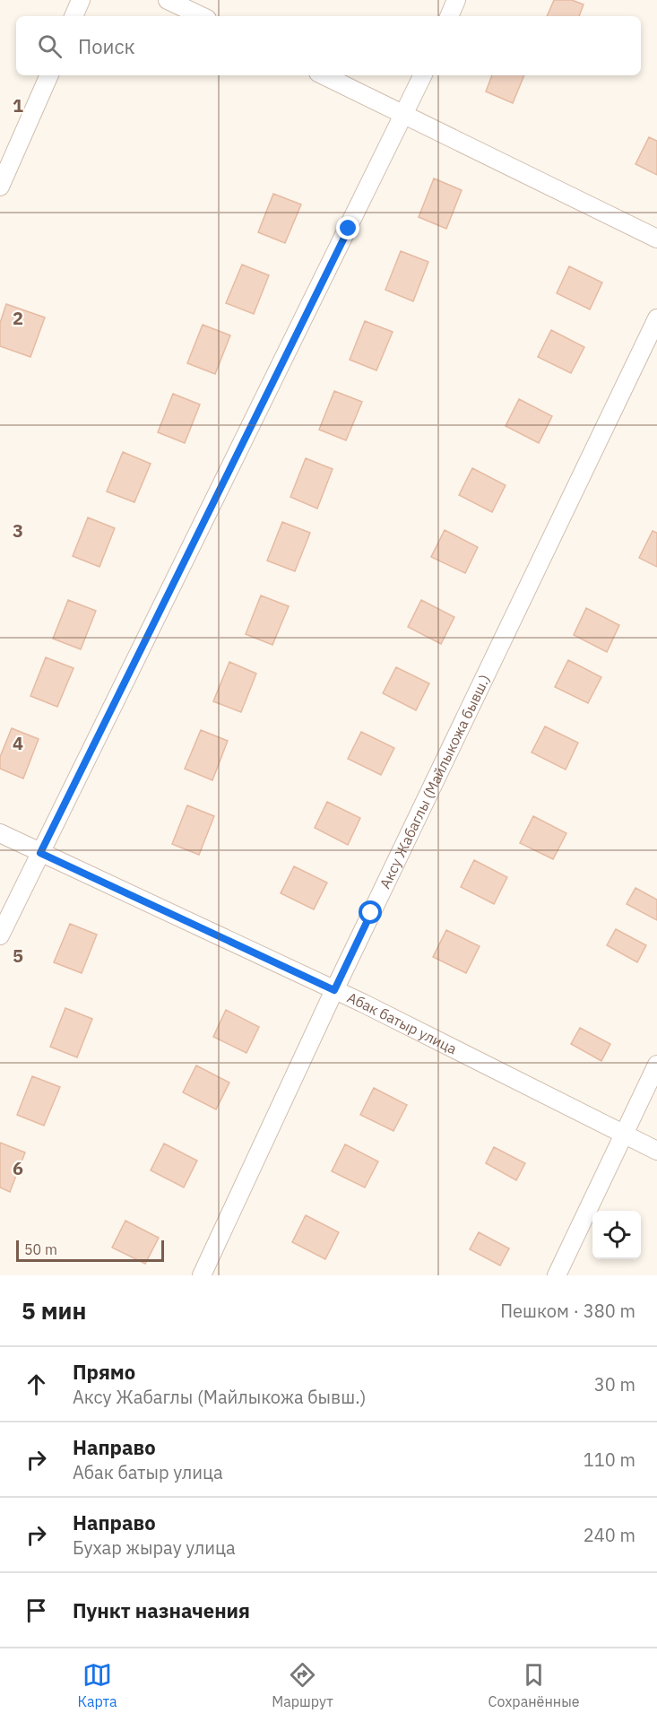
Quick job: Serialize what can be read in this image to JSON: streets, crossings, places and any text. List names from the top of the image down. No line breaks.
{"streets":{"street":["Аксу Жабаглы (Майлыкожа бывш.)","Абак батыр улица"]},"crossings":[["Аксу Жабаглы (Майлыкожа бывш.)","Абак батыр улица"]],"scale_bar":"50 m","page":{"search":"Поиск","scale":"50 m","heading":["5 мин","Пешком · 380 m"],"list":[["Прямо","Аксу Жабаглы (Майлыкожа бывш.)","30 m"],["Направо","Абак батыр улица","110 m"],["Направо","Бухар жырау улица","240 m"],"Пункт назначения"],"nav":["Карта","Маршрут","Сохранённые"]},"grid":{"rows":["1","2","3","4","5","6"]}}
